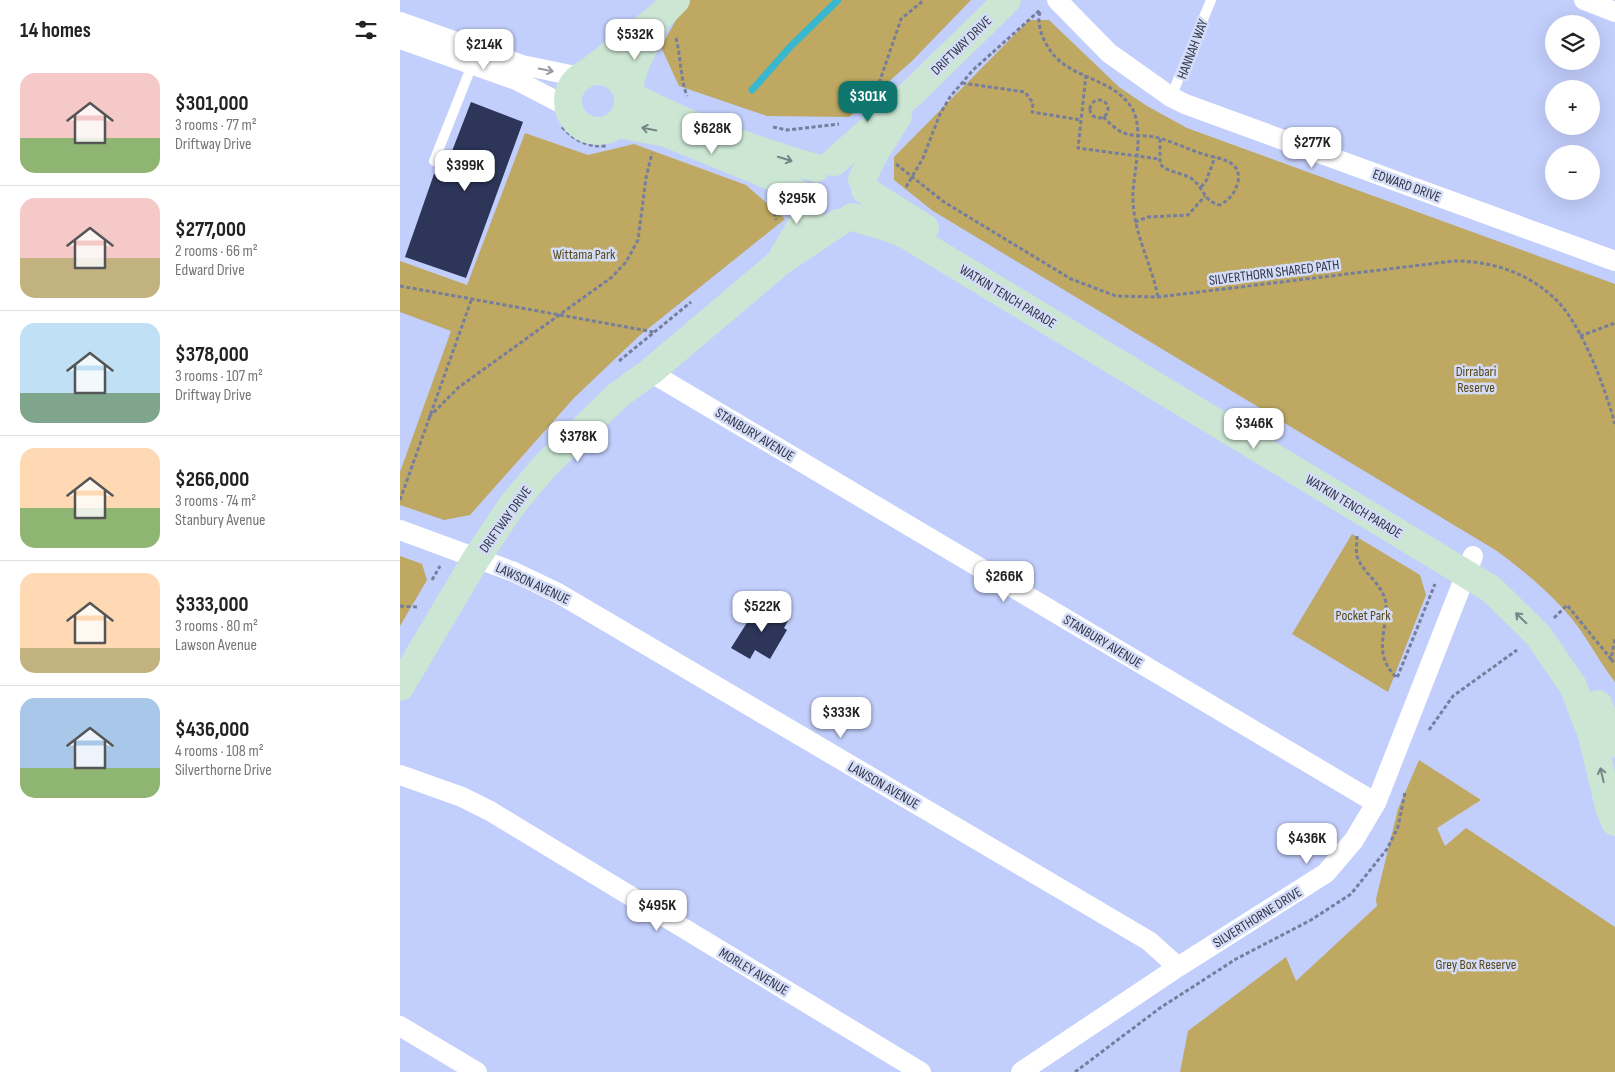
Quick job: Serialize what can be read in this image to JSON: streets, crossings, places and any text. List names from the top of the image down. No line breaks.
{"streets":{"street":["DRIFTWAY DRIVE","EDWARD DRIVE","WATKIN TENCH PARADE","STANBURY AVENUE","LAWSON AVENUE","SILVERTHORNE DRIVE","MORLEY AVENUE"],"lane":["HANNAH WAY"],"path":["SILVERTHORN SHARED PATH"]},"crossings":[["DRIFTWAY DRIVE","WATKIN TENCH PARADE"],["DRIFTWAY DRIVE","STANBURY AVENUE"],["DRIFTWAY DRIVE","LAWSON AVENUE"],["HANNAH WAY","EDWARD DRIVE"],["WATKIN TENCH PARADE","SILVERTHORNE DRIVE"],["STANBURY AVENUE","SILVERTHORNE DRIVE"],["LAWSON AVENUE","SILVERTHORNE DRIVE"]],"parks":["Wittama Park","Dirrabari Reserve","Pocket Park","Grey Box Reserve"],"page":{"heading":"14 homes","map_buttons":["+","−"],"price":["$532K","$214K","$301K","$628K","$277K","$399K","$295K","$346K","$378K","$266K","$522K","$333K","$436K","$495K"],"list":[{"name":"$301,000","note":"3 rooms · 77 m² · Driftway Drive"},{"name":"$277,000","note":"2 rooms · 66 m² · Edward Drive"},{"name":"$378,000","note":"3 rooms · 107 m² · Driftway Drive"},{"name":"$266,000","note":"3 rooms · 74 m² · Stanbury Avenue"},{"name":"$333,000","note":"3 rooms · 80 m² · Lawson Avenue"},{"name":"$436,000","note":"4 rooms · 108 m² · Silverthorne Drive"}]}}
